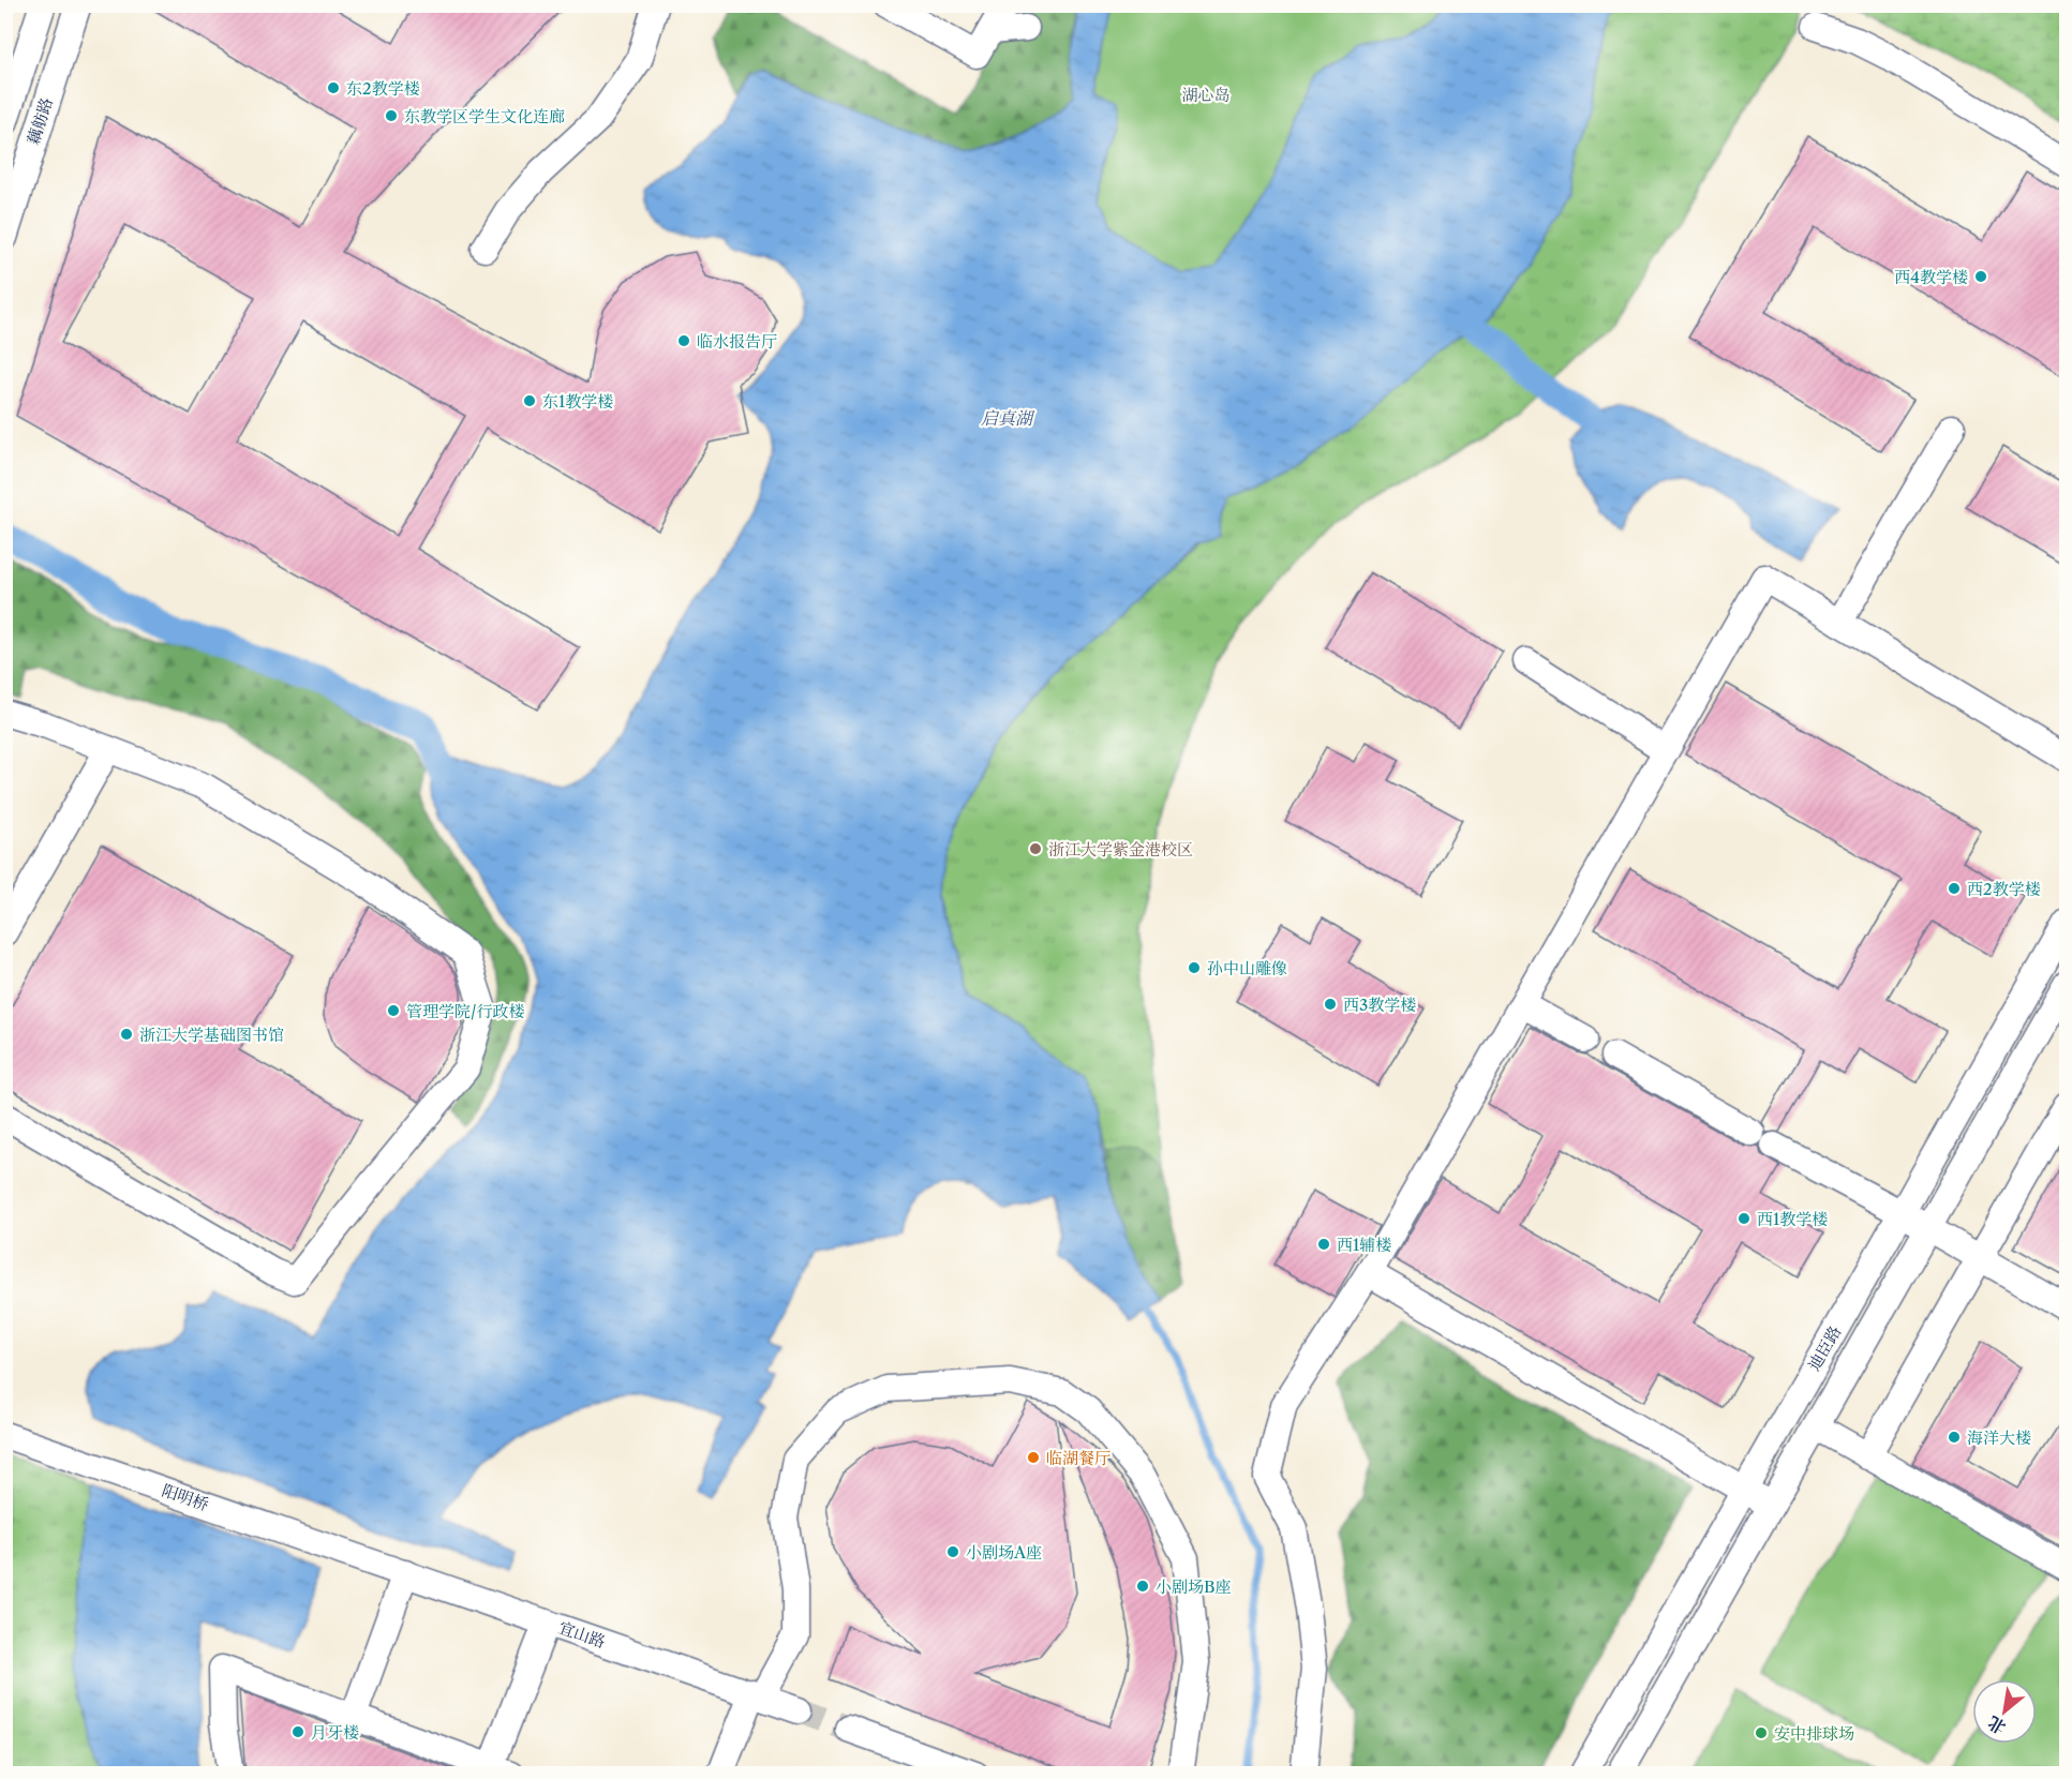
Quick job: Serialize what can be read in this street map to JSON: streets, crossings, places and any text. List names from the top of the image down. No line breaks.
{"streets":{"street":["藕舫路","迪臣路","阳明桥","宜山路"]},"crossings":[["阳明桥","宜山路"]],"water":["启真湖"],"parks":["湖心岛"],"places":["东2教学楼","东教学区学生文化连廊","西4教学楼","临水报告厅","东1教学楼","浙江大学紫金港校区","西2教学楼","孙中山雕像","西3教学楼","管理学院/行政楼","浙江大学基础图书馆","西1教学楼","西1辅楼","海洋大楼","临湖餐厅","小剧场A座","小剧场B座","月牙楼","安中排球场"],"north":"bottom left"}
